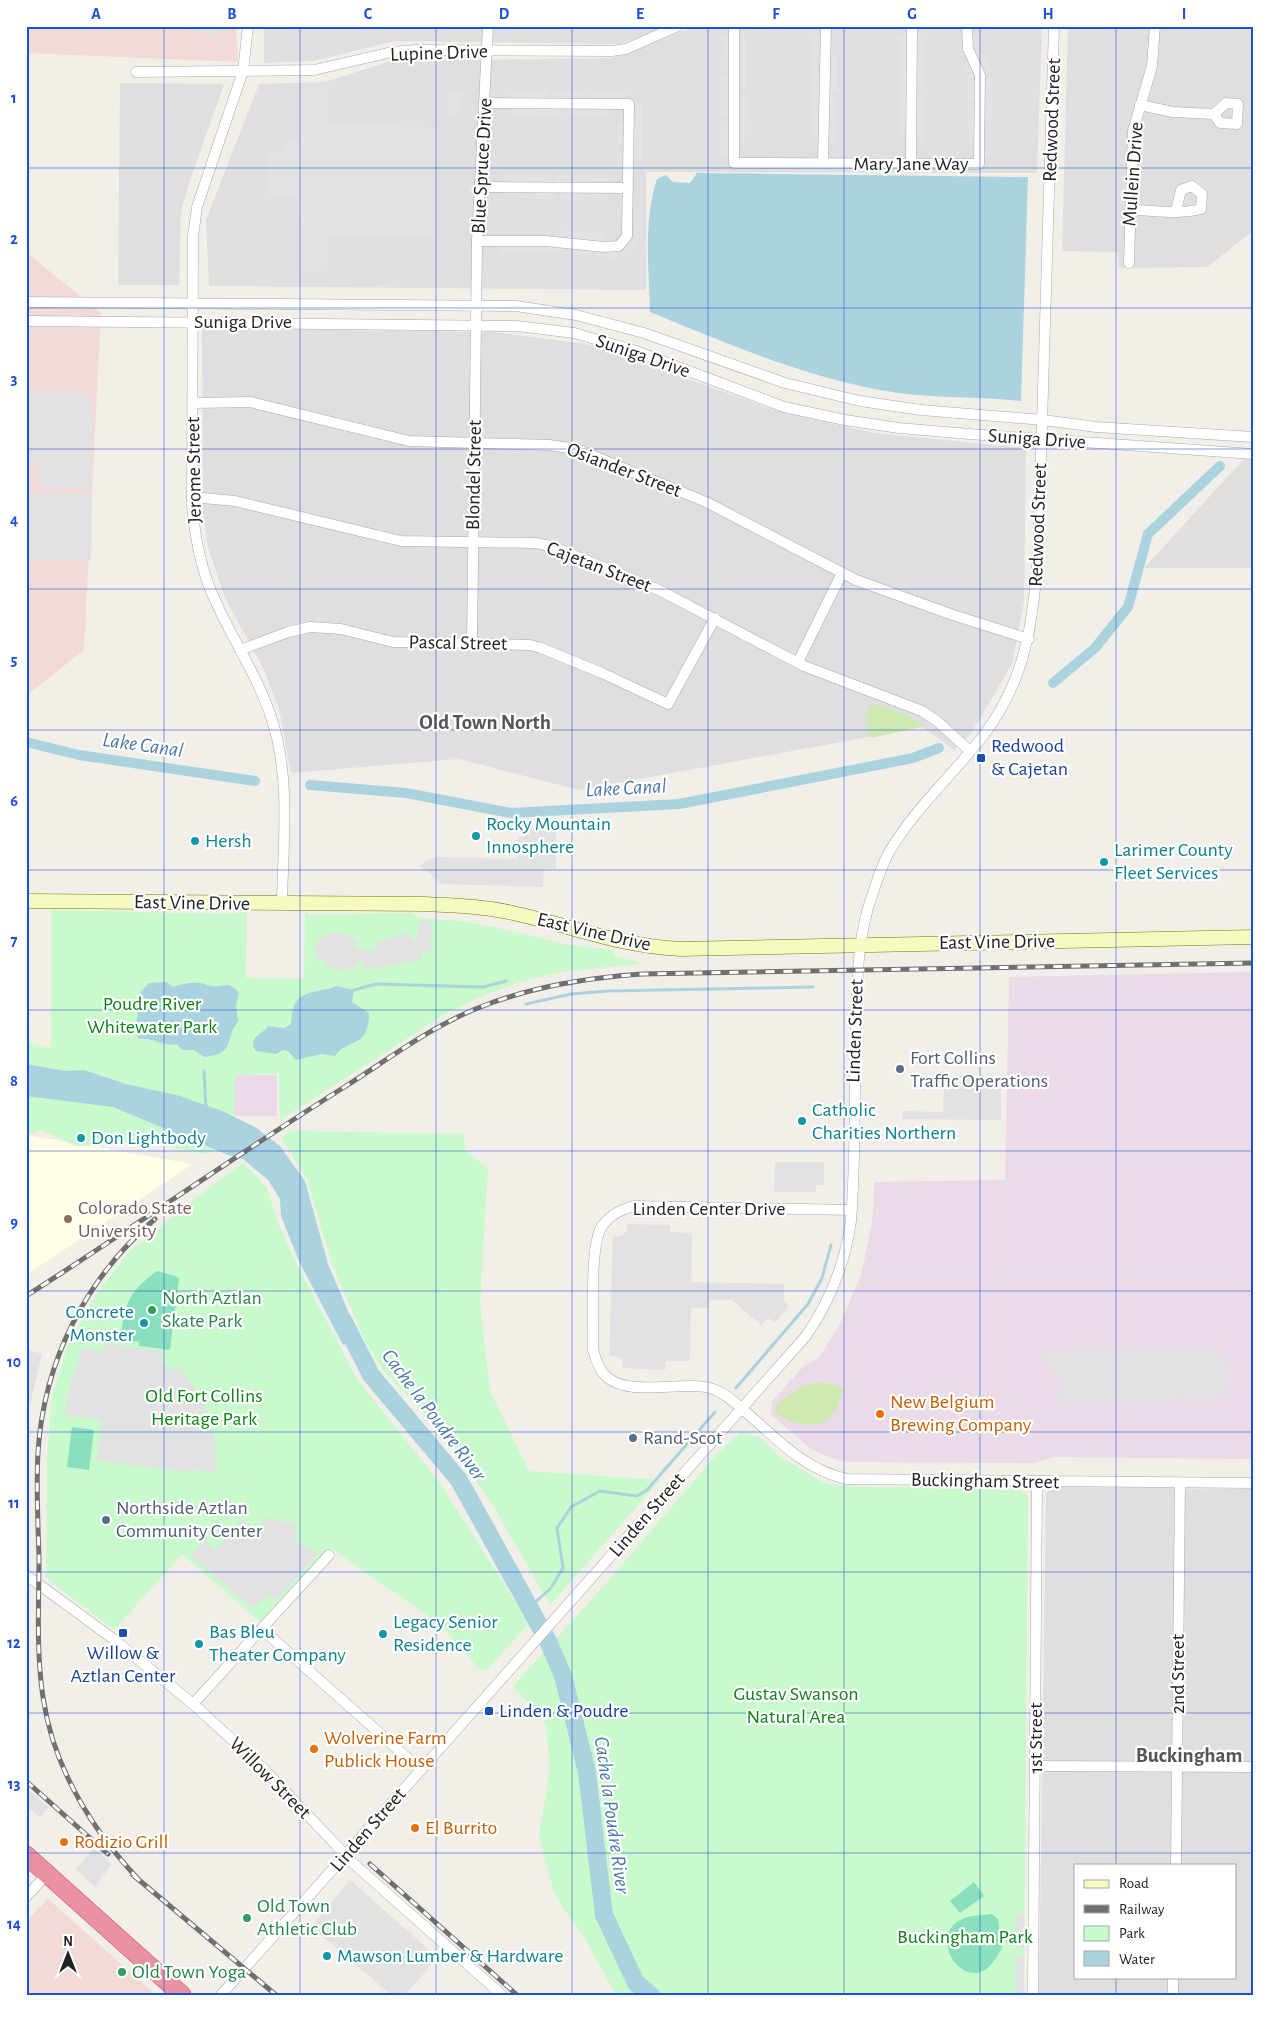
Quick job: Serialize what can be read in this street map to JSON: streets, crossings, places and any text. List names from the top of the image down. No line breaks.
{"streets":{"main road":["East Vine Drive"],"street":["Lupine Drive","Redwood Street","Mary Jane Way","Blue Spruce Drive","Mullein Drive","Suniga Drive","Jerome Street","Osiander Street","Blondel Street","Cajetan Street","Pascal Street","Linden Street","Linden Center Drive","Buckingham Street","2nd Street","1st Street","Willow Street"]},"crossings":[["Lupine Drive","Blue Spruce Drive"],["Lupine Drive","Jerome Street"],["Redwood Street","Suniga Drive"],["Redwood Street","Osiander Street"],["Redwood Street","Cajetan Street"],["Redwood Street","East Vine Drive"],["Redwood Street","Linden Street"],["Blue Spruce Drive","Suniga Drive"],["Blue Spruce Drive","Blondel Street"],["Suniga Drive","Jerome Street"],["Suniga Drive","Blondel Street"],["Jerome Street","Osiander Street"],["Jerome Street","Cajetan Street"],["Jerome Street","Pascal Street"],["Jerome Street","East Vine Drive"],["Osiander Street","Blondel Street"],["Blondel Street","Cajetan Street"],["Blondel Street","Pascal Street"],["Cajetan Street","Pascal Street"],["East Vine Drive","Linden Street"],["Linden Street","Linden Center Drive"],["Linden Street","Buckingham Street"],["Linden Street","Willow Street"],["Linden Center Drive","Buckingham Street"],["Buckingham Street","2nd Street"],["Buckingham Street","1st Street"]],"districts":["Old Town North","Buckingham"],"water":["Lake Canal","Cache la Poudre River"],"parks":["Poudre River Whitewater Park","Old Fort Collins Heritage Park","Gustav Swanson Natural Area","Buckingham Park"],"places":{"transit":["Redwood & Cajetan","Willow & Aztlan Center","Linden & Poudre"],"other":["Rocky Mountain Innosphere","Hersh","Larimer County Fleet Services","Fort Collins Traffic Operations","Catholic Charities Northern","Don Lightbody","Colorado State University","North Aztlan Skate Park","Concrete Monster","New Belgium Brewing Company","Rand-Scot","Northside Aztlan Community Center","Legacy Senior Residence","Bas Bleu Theater Company","Wolverine Farm Publick House","El Burrito","Rodizio Grill","Old Town Athletic Club","Mawson Lumber & Hardware","Old Town Yoga"]},"legend":["Road","Railway","Park","Water"],"north":"top","grid":{"columns":["A","B","C","D","E","F","G","H","I"],"rows":["1","2","3","4","5","6","7","8","9","10","11","12","13","14"]}}
